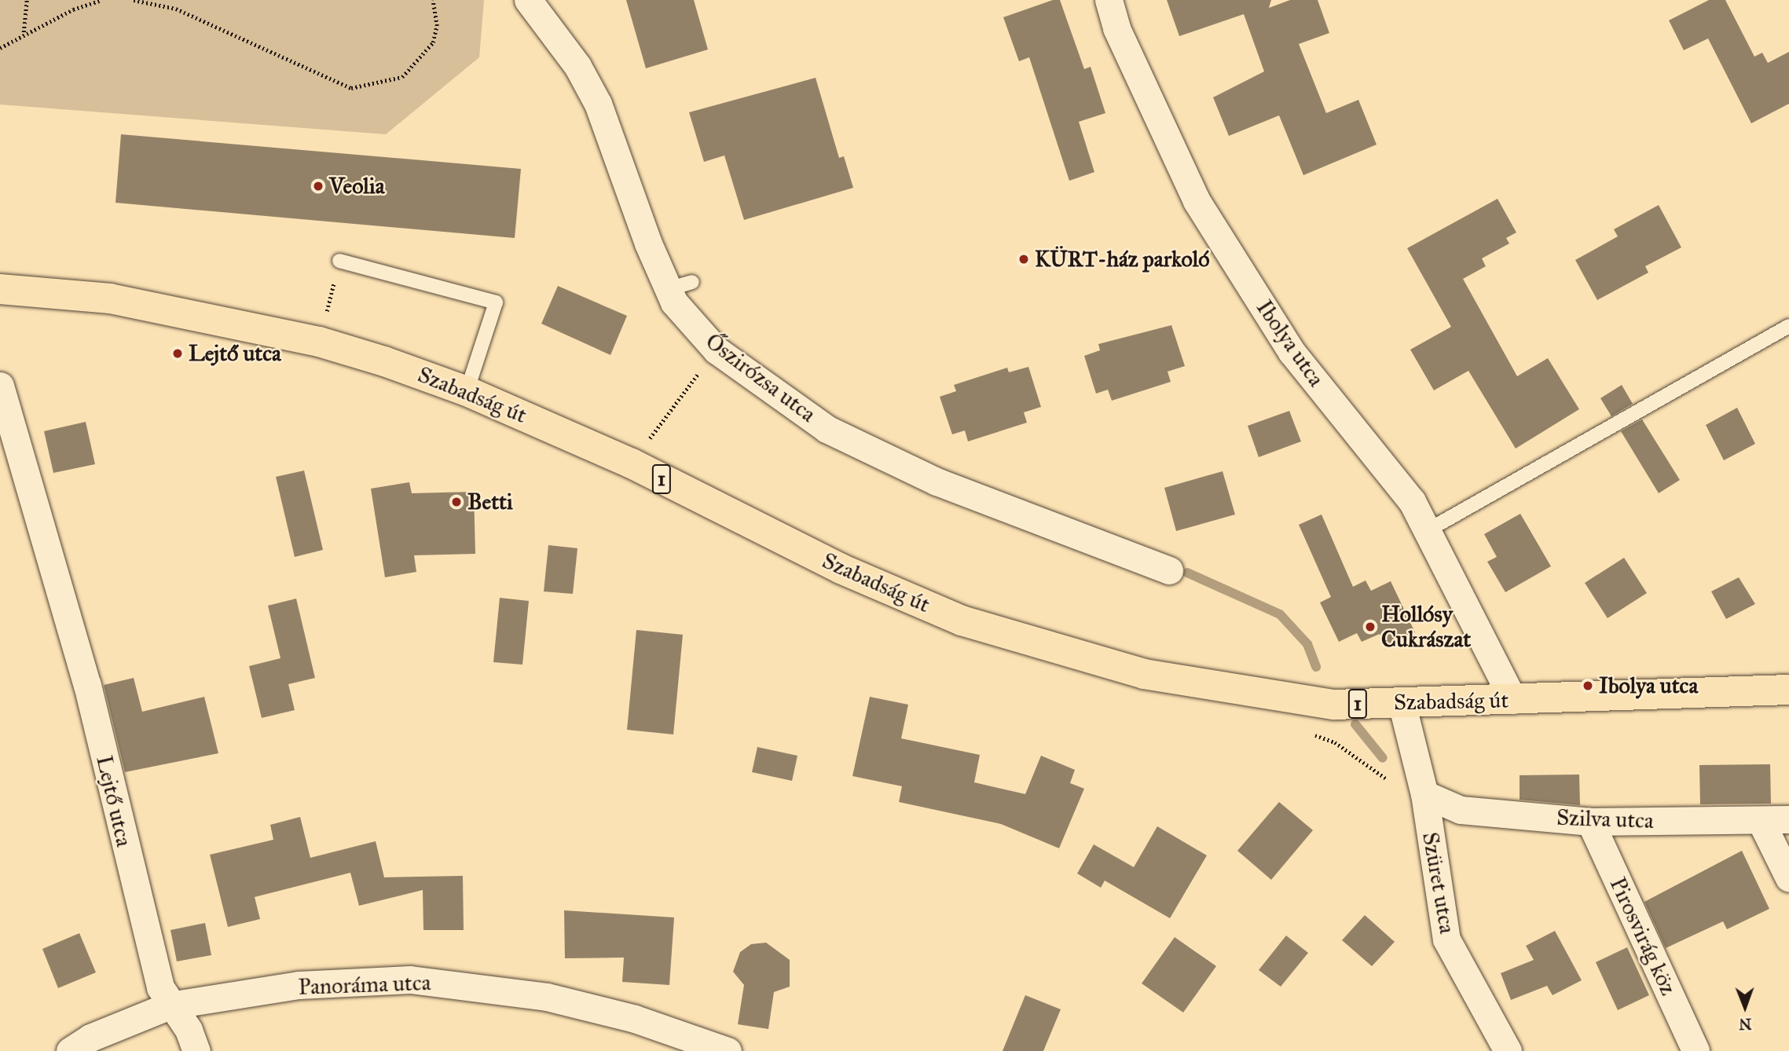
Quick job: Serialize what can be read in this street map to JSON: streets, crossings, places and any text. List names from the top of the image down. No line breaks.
{"streets":{"main road":["Szabadság út","1"],"street":["Ibolya utca","Őszirózsa utca","Lejtő utca","Szilva utca","Szüret utca","Pirosvirág köz","Panoráma utca"]},"crossings":[["Ibolya utca","Szabadság út"],["Szabadság út","Szüret utca"],["Lejtő utca","Panoráma utca"],["Szilva utca","Szüret utca"],["Szilva utca","Pirosvirág köz"]],"places":["Veolia","KÜRT-ház parkoló","Lejtő utca","Betti","Hollósy Cukrászat","Ibolya utca"],"north":"bottom"}
